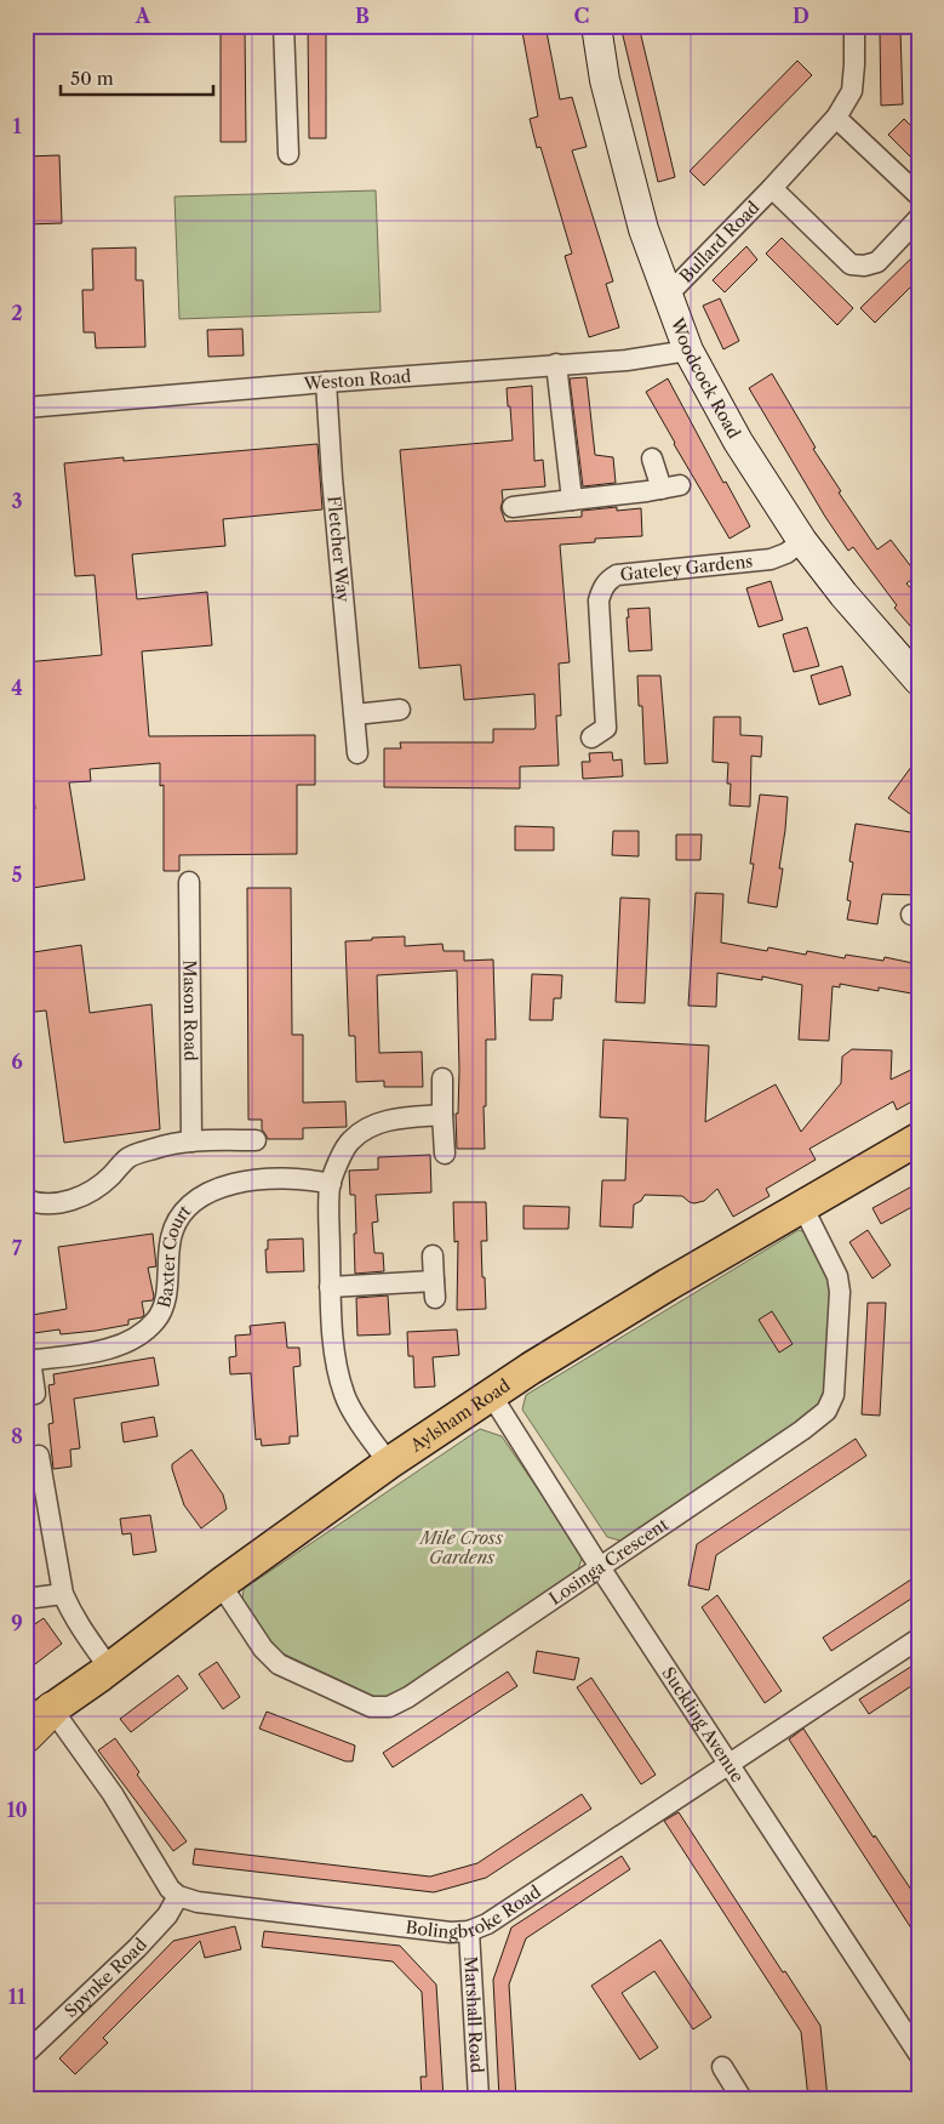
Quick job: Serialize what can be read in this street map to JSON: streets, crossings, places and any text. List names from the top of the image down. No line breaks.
{"streets":{"main road":["Aylsham Road"],"street":["Bullard Road","Woodcock Road","Weston Road","Fletcher Way","Gateley Gardens","Mason Road","Baxter Court","Losinga Crescent","Suckling Avenue","Bolingbroke Road","Spynke Road","Marshall Road"]},"crossings":[["Bullard Road","Woodcock Road"],["Woodcock Road","Weston Road"],["Woodcock Road","Gateley Gardens"],["Weston Road","Fletcher Way"],["Aylsham Road","Losinga Crescent"],["Aylsham Road","Suckling Avenue"],["Losinga Crescent","Suckling Avenue"],["Suckling Avenue","Bolingbroke Road"],["Bolingbroke Road","Spynke Road"],["Bolingbroke Road","Marshall Road"]],"parks":["Mile Cross Gardens"],"scale_bar":"50 m","grid":{"columns":["A","B","C","D"],"rows":["1","2","3","4","5","6","7","8","9","10","11"]}}
